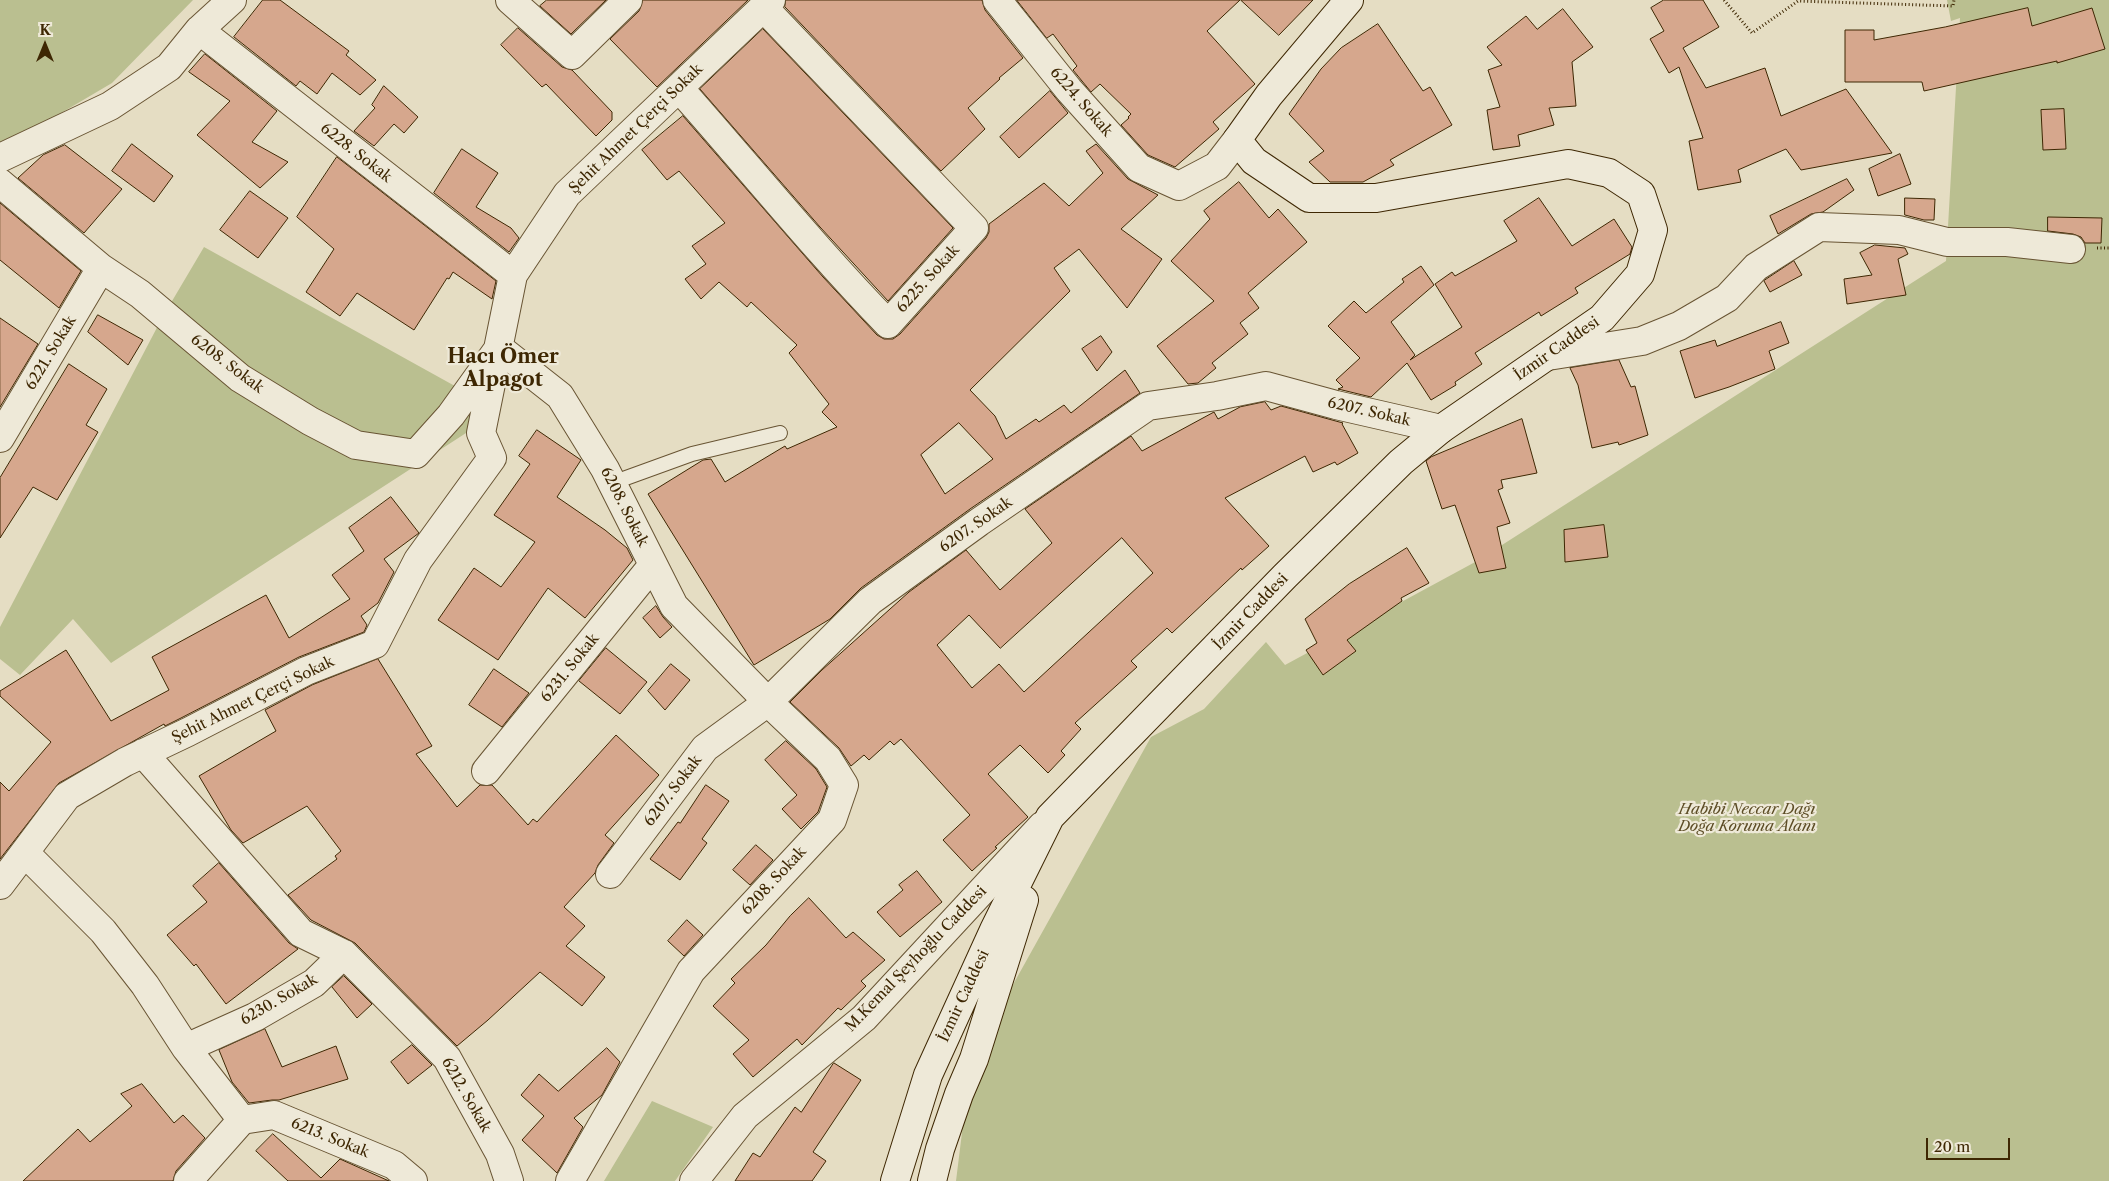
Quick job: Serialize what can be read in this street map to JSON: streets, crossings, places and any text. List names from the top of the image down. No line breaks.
{"streets":{"street":["6224. Sokak","Şehit Ahmet Çerçi Sokak","6228. Sokak","6225. Sokak","İzmir Caddesi","6221. Sokak","6208. Sokak","6207. Sokak","6231. Sokak","M.Kemal Şeyhoğlu Caddesi","6230. Sokak","6212. Sokak","6213. Sokak"]},"crossings":[["6224. Sokak","İzmir Caddesi"],["Şehit Ahmet Çerçi Sokak","6228. Sokak"],["Şehit Ahmet Çerçi Sokak","6225. Sokak"],["Şehit Ahmet Çerçi Sokak","6208. Sokak"],["İzmir Caddesi","6207. Sokak"],["İzmir Caddesi","M.Kemal Şeyhoğlu Caddesi"],["6221. Sokak","6208. Sokak"],["6208. Sokak","6207. Sokak"],["6208. Sokak","6231. Sokak"],["6230. Sokak","6212. Sokak"]],"districts":["Hacı Ömer Alpagot"],"parks":["Habibi Neccar Dağı Doğa Koruma Alanı"],"scale_bar":"20 m","north":"top"}
